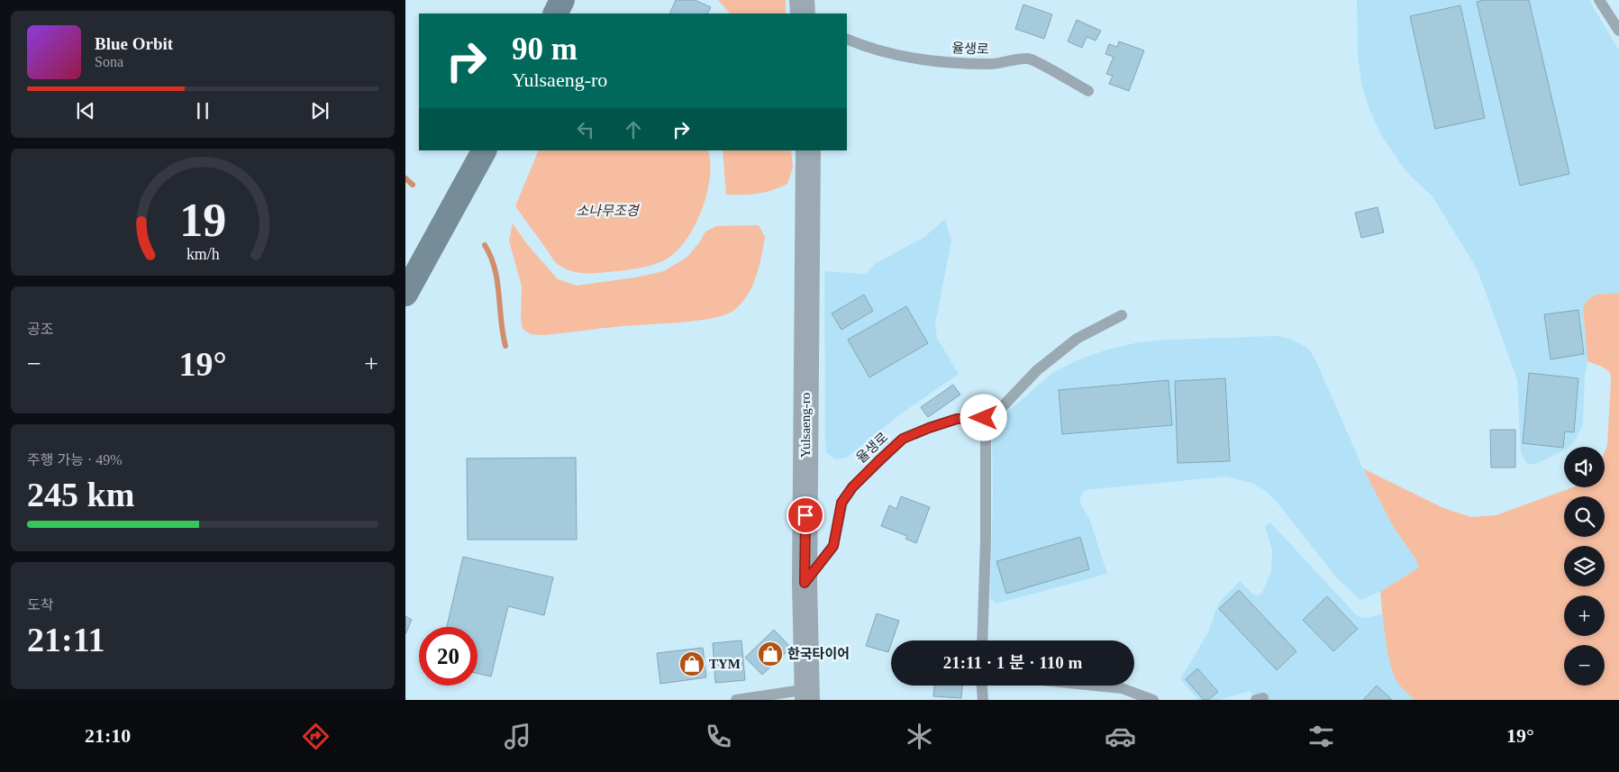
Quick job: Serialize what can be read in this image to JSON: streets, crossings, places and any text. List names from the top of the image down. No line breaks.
{"streets":{"street":["Yulsaeng-ro"],"lane":["율생로"]},"crossings":[["율생로","Yulsaeng-ro"]],"parks":["소나무조경"],"places":{"shop":["한국타이어","TYM"]},"page":{"turn":["90 m","Yulsaeng-ro"],"song":["Blue Orbit","Sona"],"tile":["공조",["주행 가능 · 49%","245 km"],["도착","21:11"]],"heat":["−","19°","+"],"map_buttons":["+","−"],"limit":"20","trip":"21:11 · 1 분 · 110 m","tabs":["21:10","19°"],"gauge":["19","km/h"]}}
